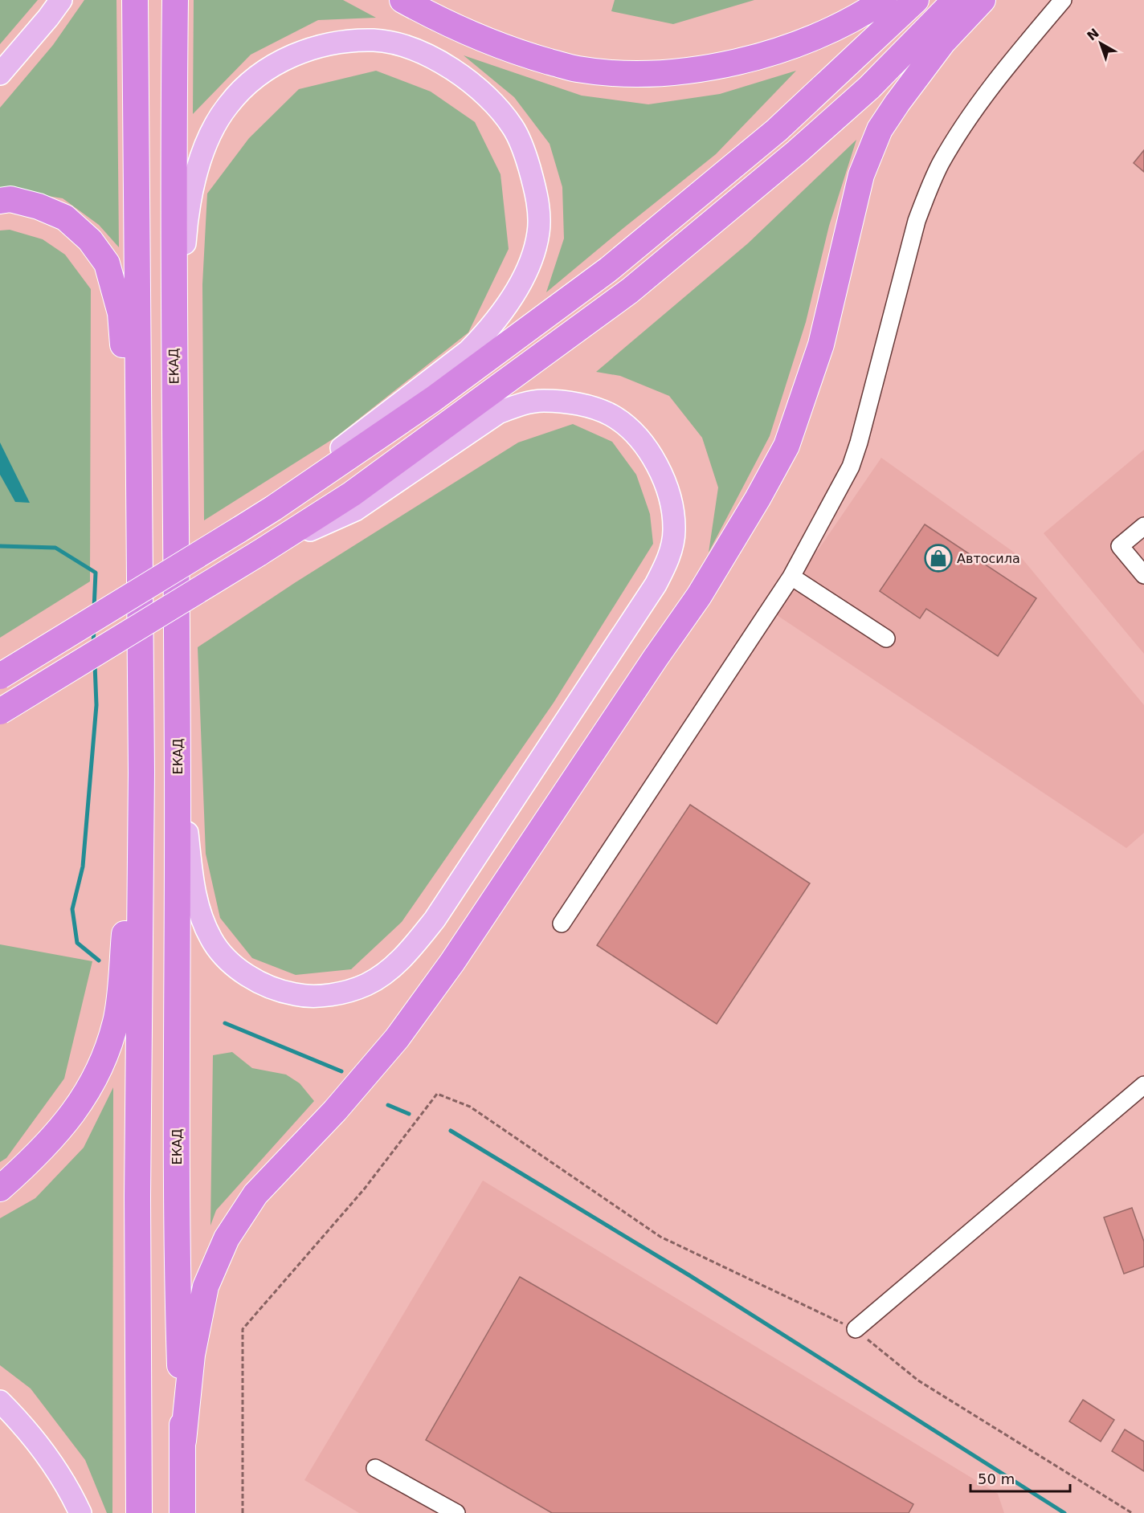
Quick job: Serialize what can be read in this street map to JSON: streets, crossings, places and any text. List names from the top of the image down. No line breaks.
{"streets":{"highway":["ЕКАД"]},"places":{"shop":["Автосила"]},"scale_bar":"50 m","north":"top left"}
